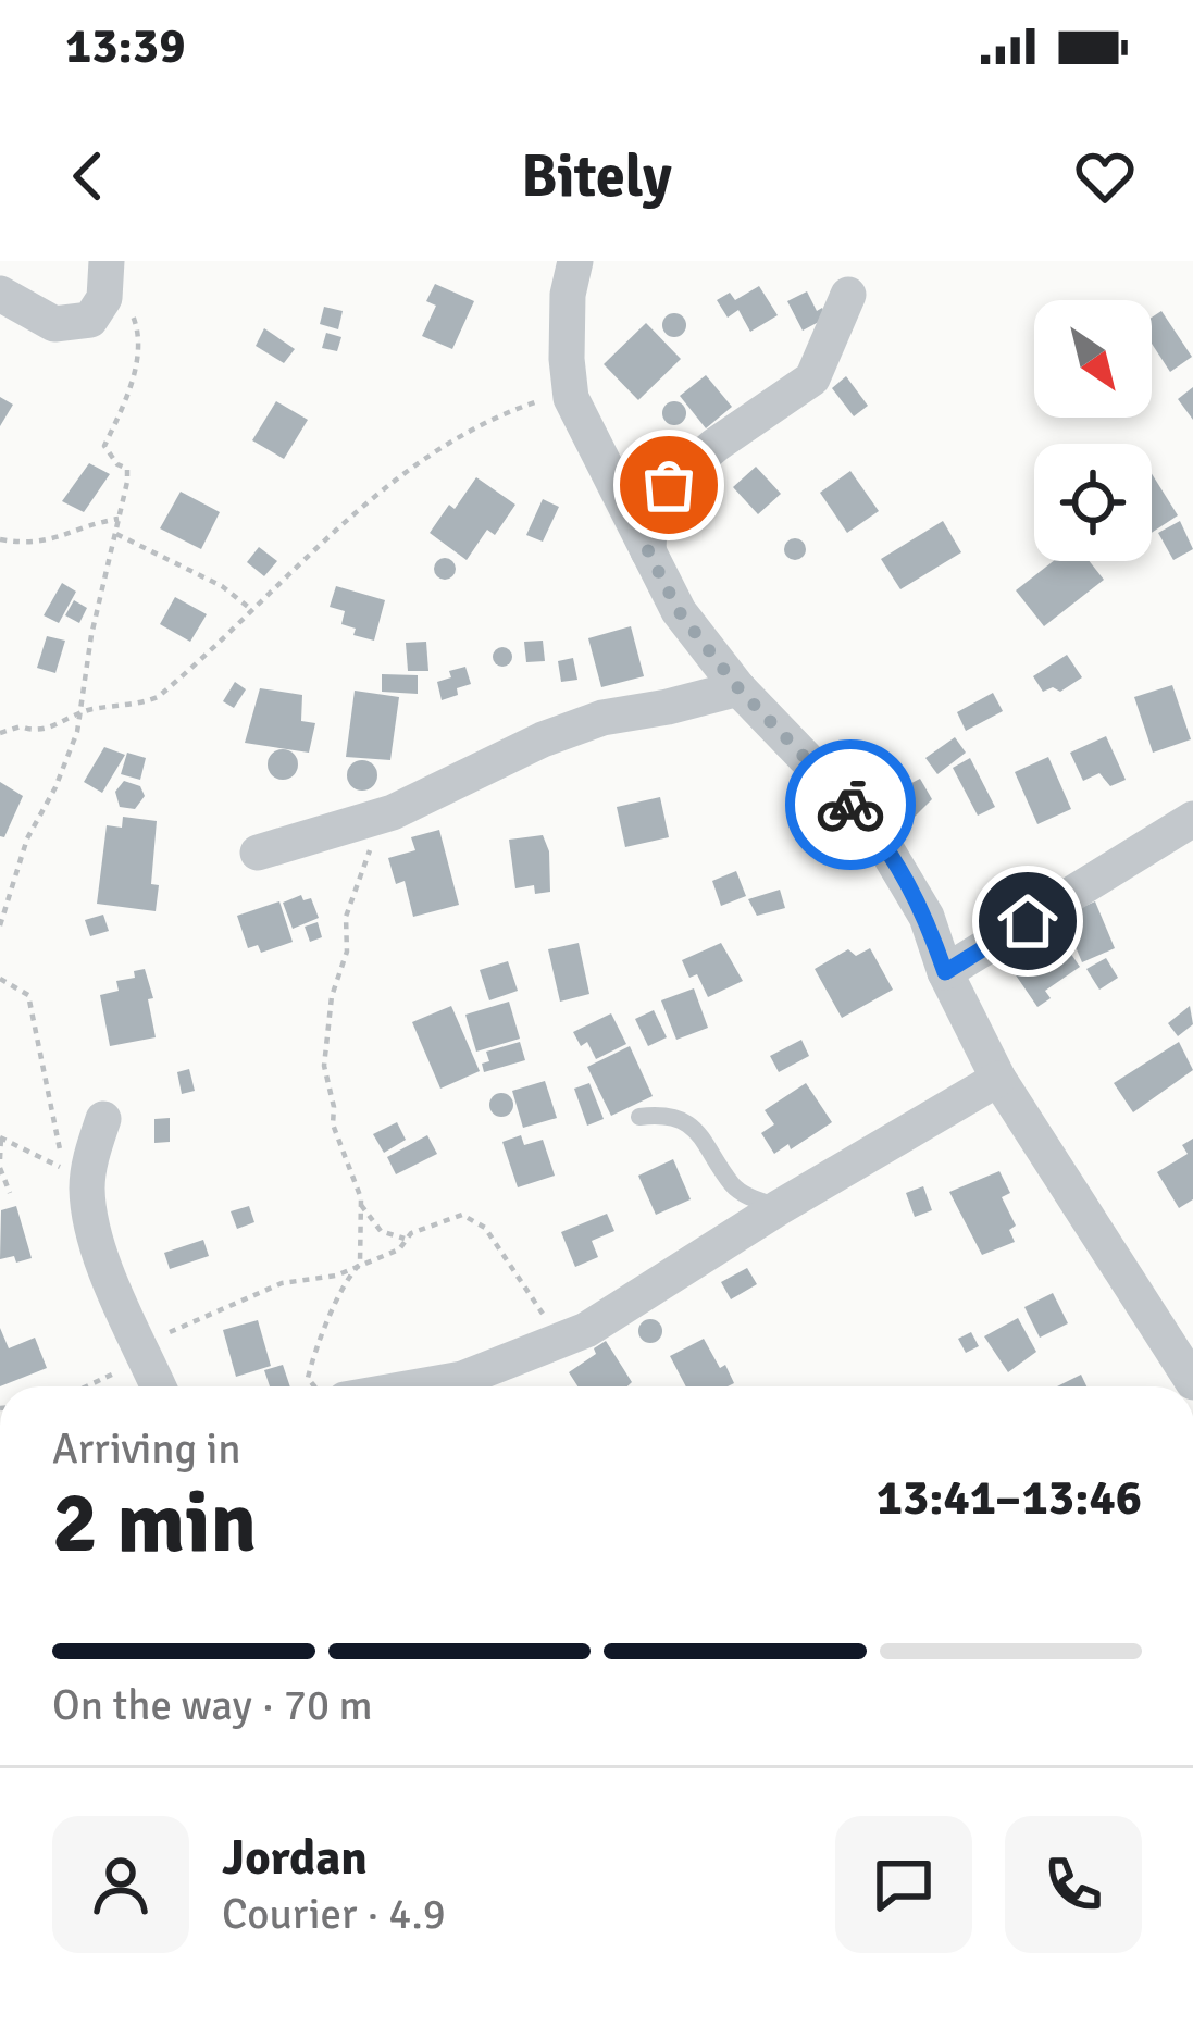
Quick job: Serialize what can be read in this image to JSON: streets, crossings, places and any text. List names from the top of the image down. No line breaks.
{"north":"bottom right","page":{"status":"13:39","header":"Bitely","heading":["2 min","Arriving in","13:41–13:46"],"panel":["Jordan","Courier · 4.9"],"bar":"On the way · 70 m"}}
